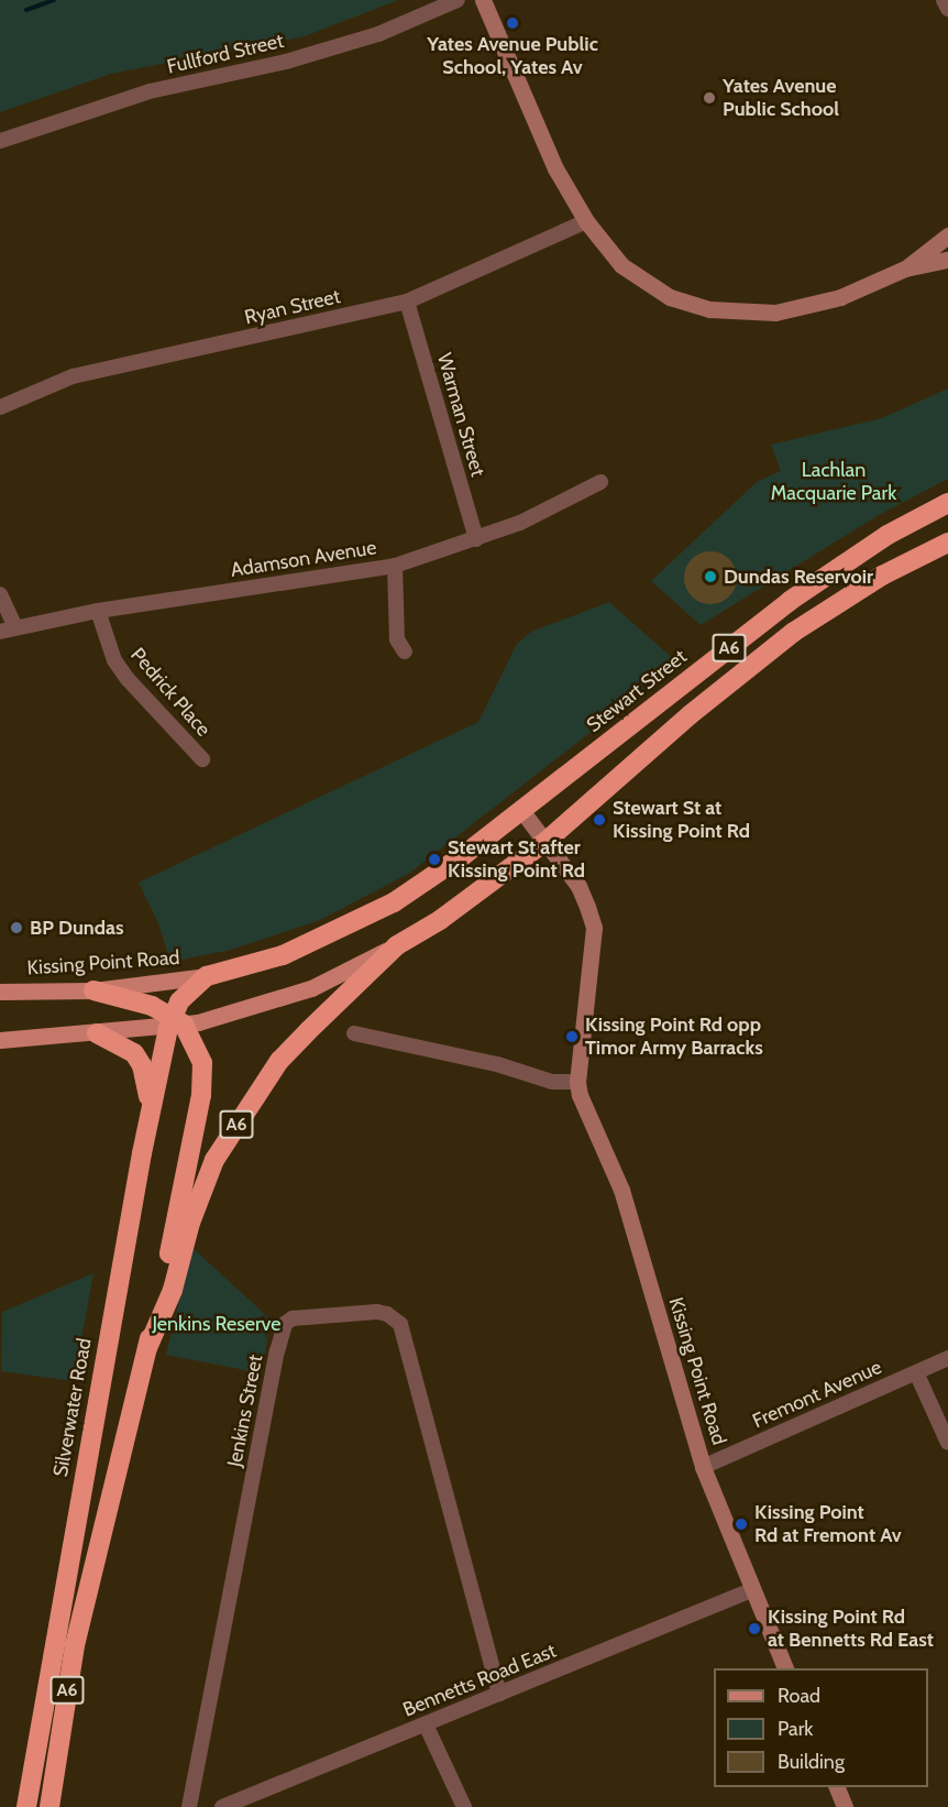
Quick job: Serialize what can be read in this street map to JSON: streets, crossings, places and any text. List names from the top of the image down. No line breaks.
{"streets":{"highway":["A6","Stewart Street","Kissing Point Road","Silverwater Road"],"street":["Fullford Street","Ryan Street","Warman Street","Adamson Avenue","Pedrick Place","Fremont Avenue","Jenkins Street","Bennetts Road East"]},"crossings":[["Ryan Street","Warman Street"],["Warman Street","Adamson Avenue"],["Adamson Avenue","Pedrick Place"],["A6","Kissing Point Road"],["A6","Silverwater Road"],["Stewart Street","Kissing Point Road"],["Kissing Point Road","Fremont Avenue"],["Kissing Point Road","Silverwater Road"],["Kissing Point Road","Bennetts Road East"],["Jenkins Street","Bennetts Road East"]],"parks":["Lachlan Macquarie Park","Jenkins Reserve"],"places":["Yates Avenue Public School, Yates Av","Yates Avenue Public School","Dundas Reservoir","Stewart St at Kissing Point Rd","Stewart St after Kissing Point Rd","BP Dundas","Kissing Point Rd opp Timor Army Barracks","Kissing Point Rd at Fremont Av","Kissing Point Rd at Bennetts Rd East"],"legend":["Road","Park","Building"]}
